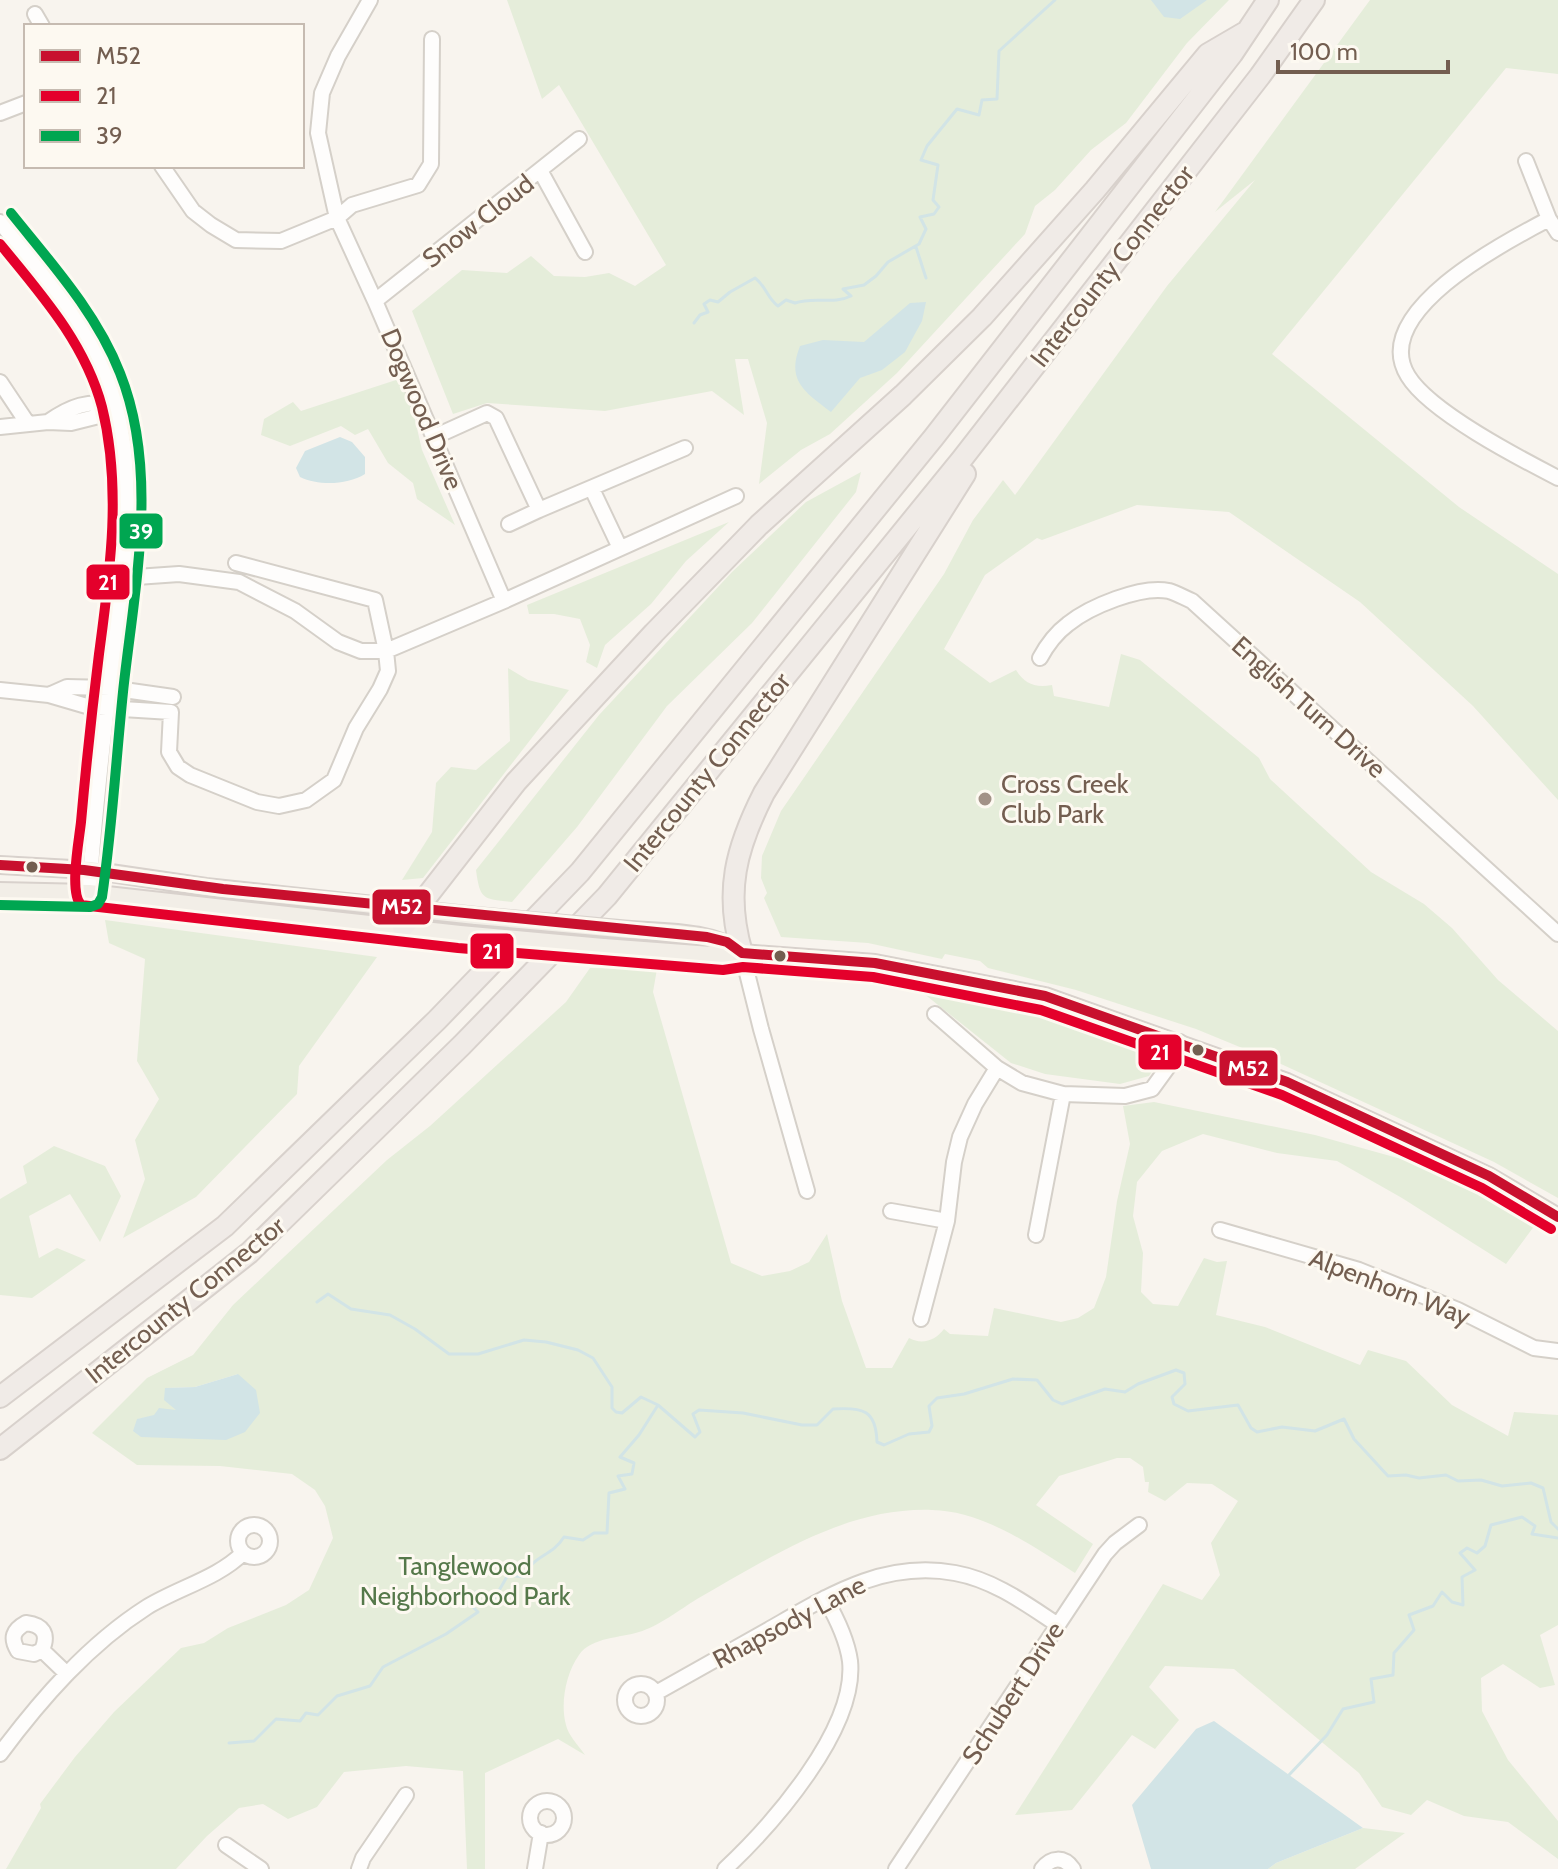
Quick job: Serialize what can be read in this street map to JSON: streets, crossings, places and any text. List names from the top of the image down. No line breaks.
{"streets":{"highway":["Intercounty Connector"],"street":["Snow Cloud","Dogwood Drive","English Turn Drive","Alpenhorn Way","Rhapsody Lane","Schubert Drive"]},"crossings":[["Snow Cloud","Dogwood Drive"],["Rhapsody Lane","Schubert Drive"]],"parks":["Tanglewood Neighborhood Park"],"places":["Cross Creek Club Park"],"lines":["transit line 39","transit line 21","transit line M52"],"legend":["M52","21","39"],"scale_bar":"100 m"}
